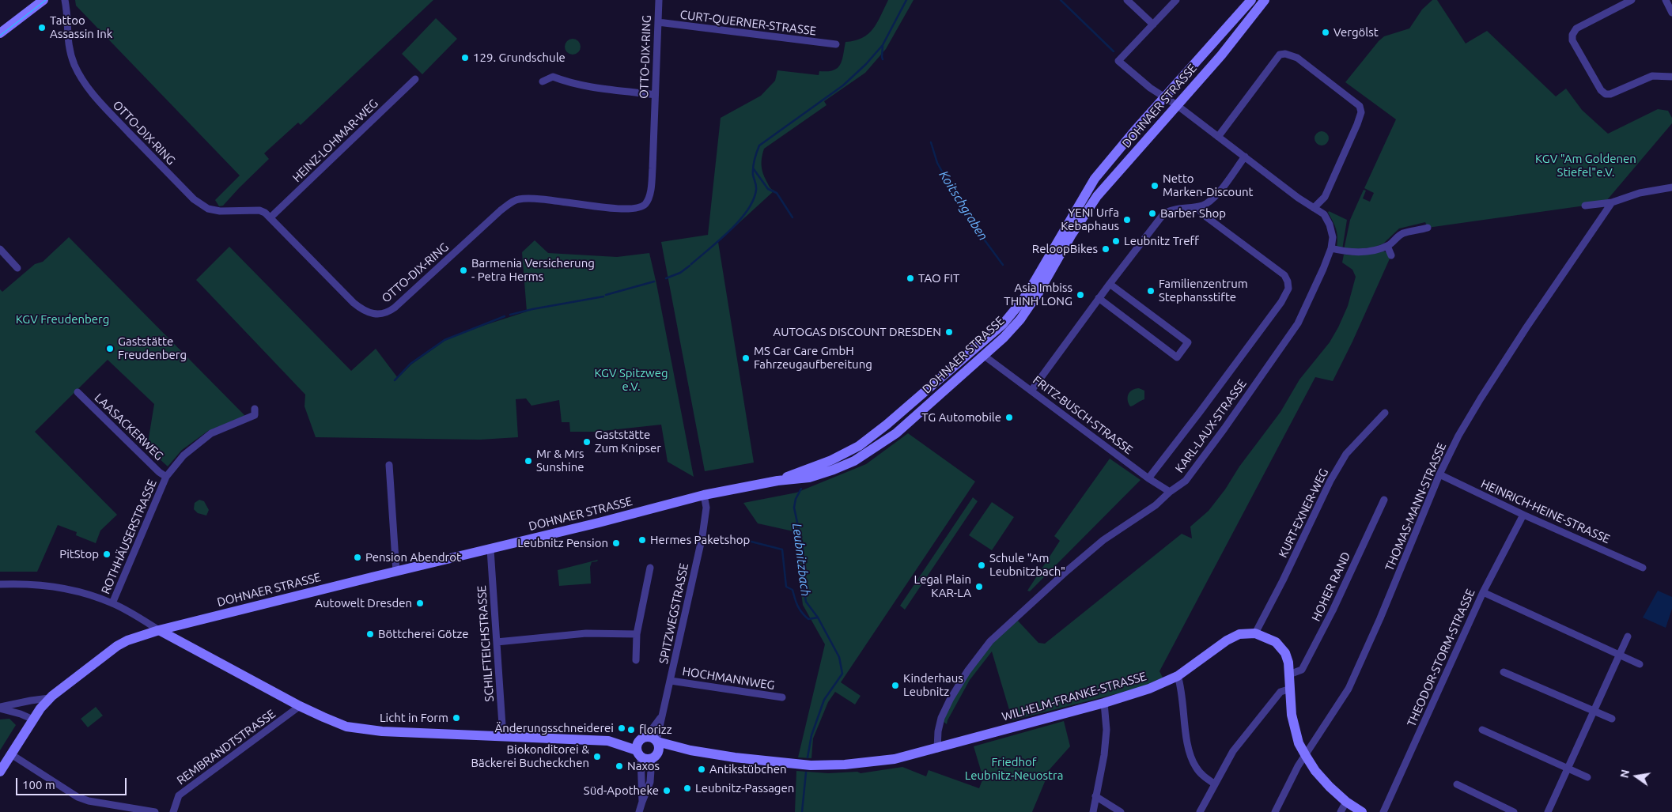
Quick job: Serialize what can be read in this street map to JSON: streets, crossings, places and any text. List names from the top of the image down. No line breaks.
{"streets":{"main road":["DOHNAER STRASSE","WILHELM-FRANKE-STRASSE"],"street":["CURT-QUERNER-STRASSE","OTTO-DIX-RING","HEINZ-LOHMAR-WEG","FRITZ-BUSCH-STRASSE","KARL-LAUX-STRASSE","LAASACKERWEG","THOMAS-MANN-STRASSE","HEINRICH-HEINE-STRASSE","KURT-EXNER-WEG","ROTHHÄUSERSTRASSE","HOHER RAND","SPITZWEGSTRASSE","SCHILFTEICHSTRASSE","THEODOR-STORM-STRASSE","HOCHMANNWEG","REMBRANDTSTRASSE"]},"crossings":[["CURT-QUERNER-STRASSE","OTTO-DIX-RING"],["OTTO-DIX-RING","HEINZ-LOHMAR-WEG"],["DOHNAER STRASSE","FRITZ-BUSCH-STRASSE"],["DOHNAER STRASSE","KARL-LAUX-STRASSE"],["DOHNAER STRASSE","SPITZWEGSTRASSE"],["DOHNAER STRASSE","SCHILFTEICHSTRASSE"],["FRITZ-BUSCH-STRASSE","KARL-LAUX-STRASSE"],["KARL-LAUX-STRASSE","WILHELM-FRANKE-STRASSE"],["LAASACKERWEG","ROTHHÄUSERSTRASSE"],["THOMAS-MANN-STRASSE","HEINRICH-HEINE-STRASSE"],["HEINRICH-HEINE-STRASSE","THEODOR-STORM-STRASSE"],["KURT-EXNER-WEG","WILHELM-FRANKE-STRASSE"],["SPITZWEGSTRASSE","HOCHMANNWEG"],["SPITZWEGSTRASSE","WILHELM-FRANKE-STRASSE"]],"water":["Koitschgraben","Leubnitzbach"],"parks":["KGV \"Am Goldenen Stiefel\"e.V.","KGV Freudenberg","KGV Spitzweg e.V.","Friedhof Leubnitz-Neuostra"],"places":["Tattoo Assassin Ink","Vergölst","129. Grundschule","Netto Marken-Discount","Barber Shop","YENI Urfa Kebaphaus","Leubnitz Treff","ReloopBikes","Barmenia Versicherung - Petra Herms","TAO FIT","Familienzentrum Stephansstifte","Asia Imbiss THINH LONG","AUTOGAS DISCOUNT DRESDEN","Gaststätte Freudenberg","MS Car Care GmbH Fahrzeugaufbereitung","TG Automobile","Gaststätte Zum Knipser","Mr & Mrs Sunshine","Hermes Paketshop","Leubnitz Pension","PitStop","Pension Abendrot","Schule \"Am Leubnitzbach\"","Legal Plain KAR-LA","Autowelt Dresden","Böttcherei Götze","Kinderhaus Leubnitz","Licht in Form","Änderungsschneiderei","florizz","Biokonditorei & Bäckerei Bucheckchen","Naxos","Antikstübchen","Leubnitz-Passagen","Süd-Apotheke"],"scale_bar":"100 m","north":"left"}
